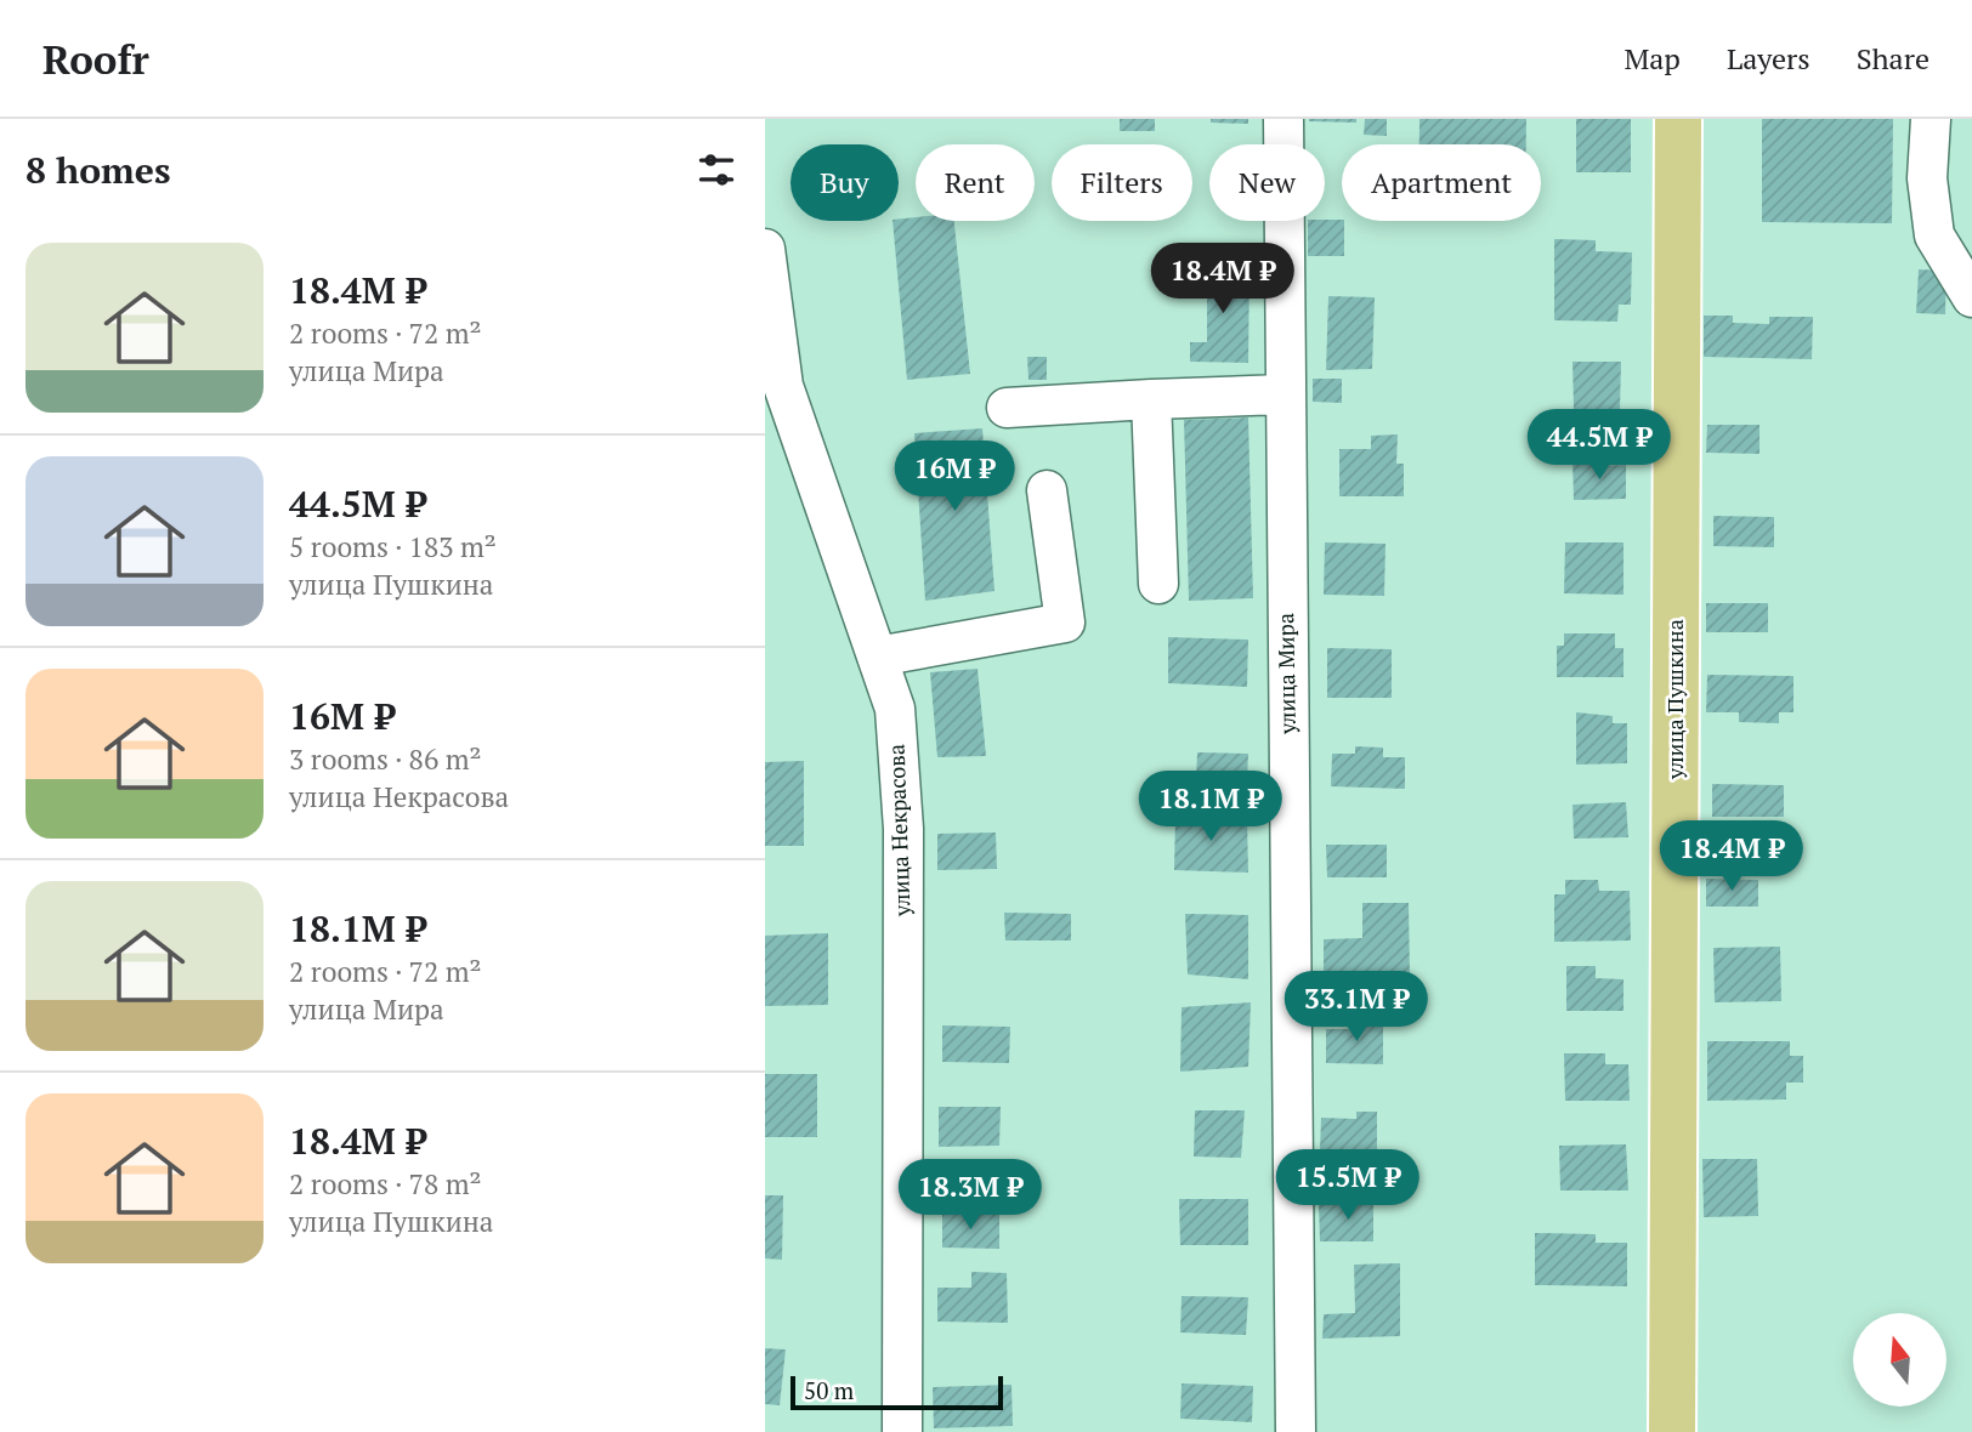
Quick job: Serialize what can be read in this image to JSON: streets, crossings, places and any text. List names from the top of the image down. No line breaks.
{"streets":{"main road":["улица Пушкина"],"street":["улица Мира","улица Некрасова"]},"scale_bar":"50 m","north":"top","page":{"header":"Roofr","nav":["Map","Layers","Share"],"heading":"8 homes","chip":["Buy","Rent","Filters","New","Apartment"],"list":[{"name":"18.4M ₽","note":"2 rooms · 72 m² · улица Мира"},{"name":"44.5M ₽","note":"5 rooms · 183 m² · улица Пушкина"},{"name":"16M ₽","note":"3 rooms · 86 m² · улица Некрасова"},{"name":"18.1M ₽","note":"2 rooms · 72 m² · улица Мира"},{"name":"18.4M ₽","note":"2 rooms · 78 m² · улица Пушкина"}],"price":["18.4M ₽","44.5M ₽","16M ₽","18.1M ₽","18.4M ₽","33.1M ₽","15.5M ₽","18.3M ₽"],"scale":"50 m"}}
